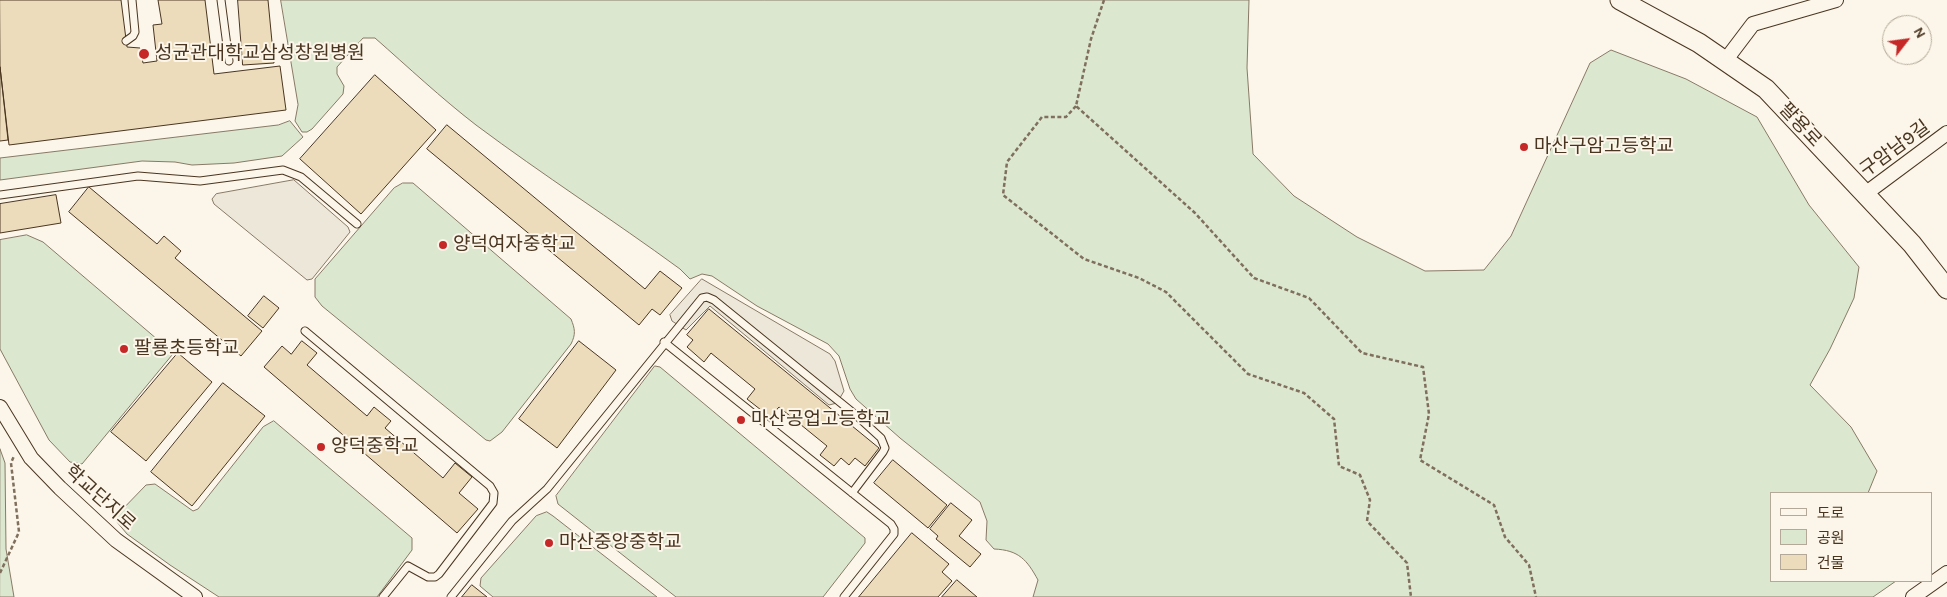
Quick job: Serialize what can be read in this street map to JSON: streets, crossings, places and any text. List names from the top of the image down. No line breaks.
{"streets":{"main road":["팔용로"],"street":["구암남9길","학교단지로"]},"crossings":[["팔용로","구암남9길"]],"places":["성균관대학교삼성창원병원","마산구암고등학교","양덕여자중학교","팔룡초등학교","마산공업고등학교","양덕중학교","마산중앙중학교"],"legend":["도로","공원","건물"],"north":"top right"}
